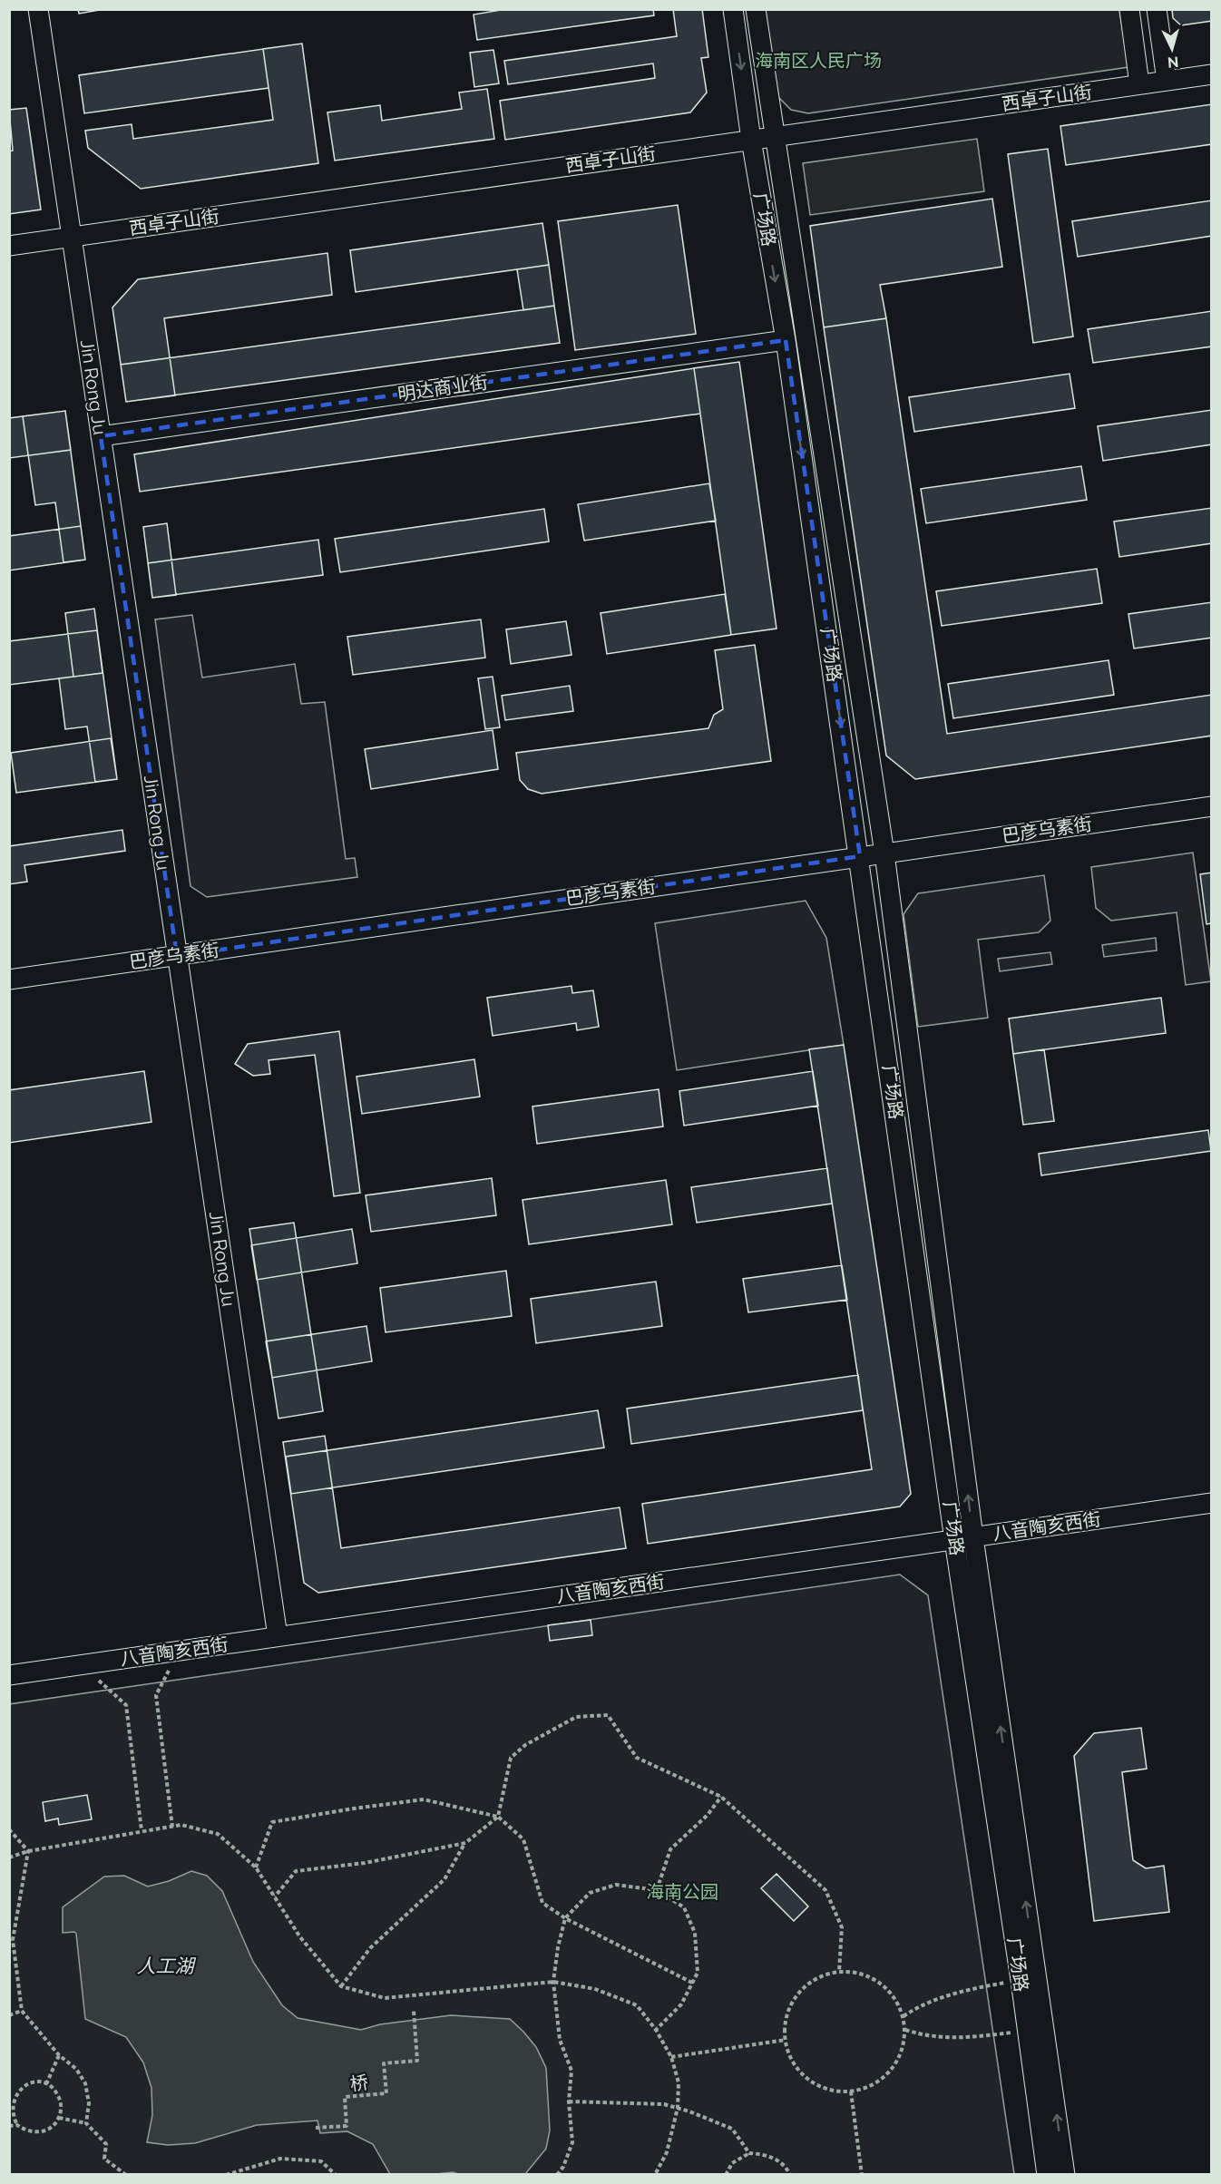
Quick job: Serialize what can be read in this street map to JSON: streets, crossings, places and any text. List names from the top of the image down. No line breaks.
{"streets":{"street":["西卓子山街","广场路","Jin Rong Ju","明达商业街","巴彦乌素街","八音陶亥西街"],"path":["桥"]},"crossings":[["西卓子山街","广场路"],["西卓子山街","Jin Rong Ju"],["广场路","明达商业街"],["广场路","巴彦乌素街"],["广场路","八音陶亥西街"],["Jin Rong Ju","明达商业街"],["Jin Rong Ju","巴彦乌素街"],["Jin Rong Ju","八音陶亥西街"]],"water":["人工湖"],"parks":["海南区人民广场","海南公园"],"north":"bottom"}
